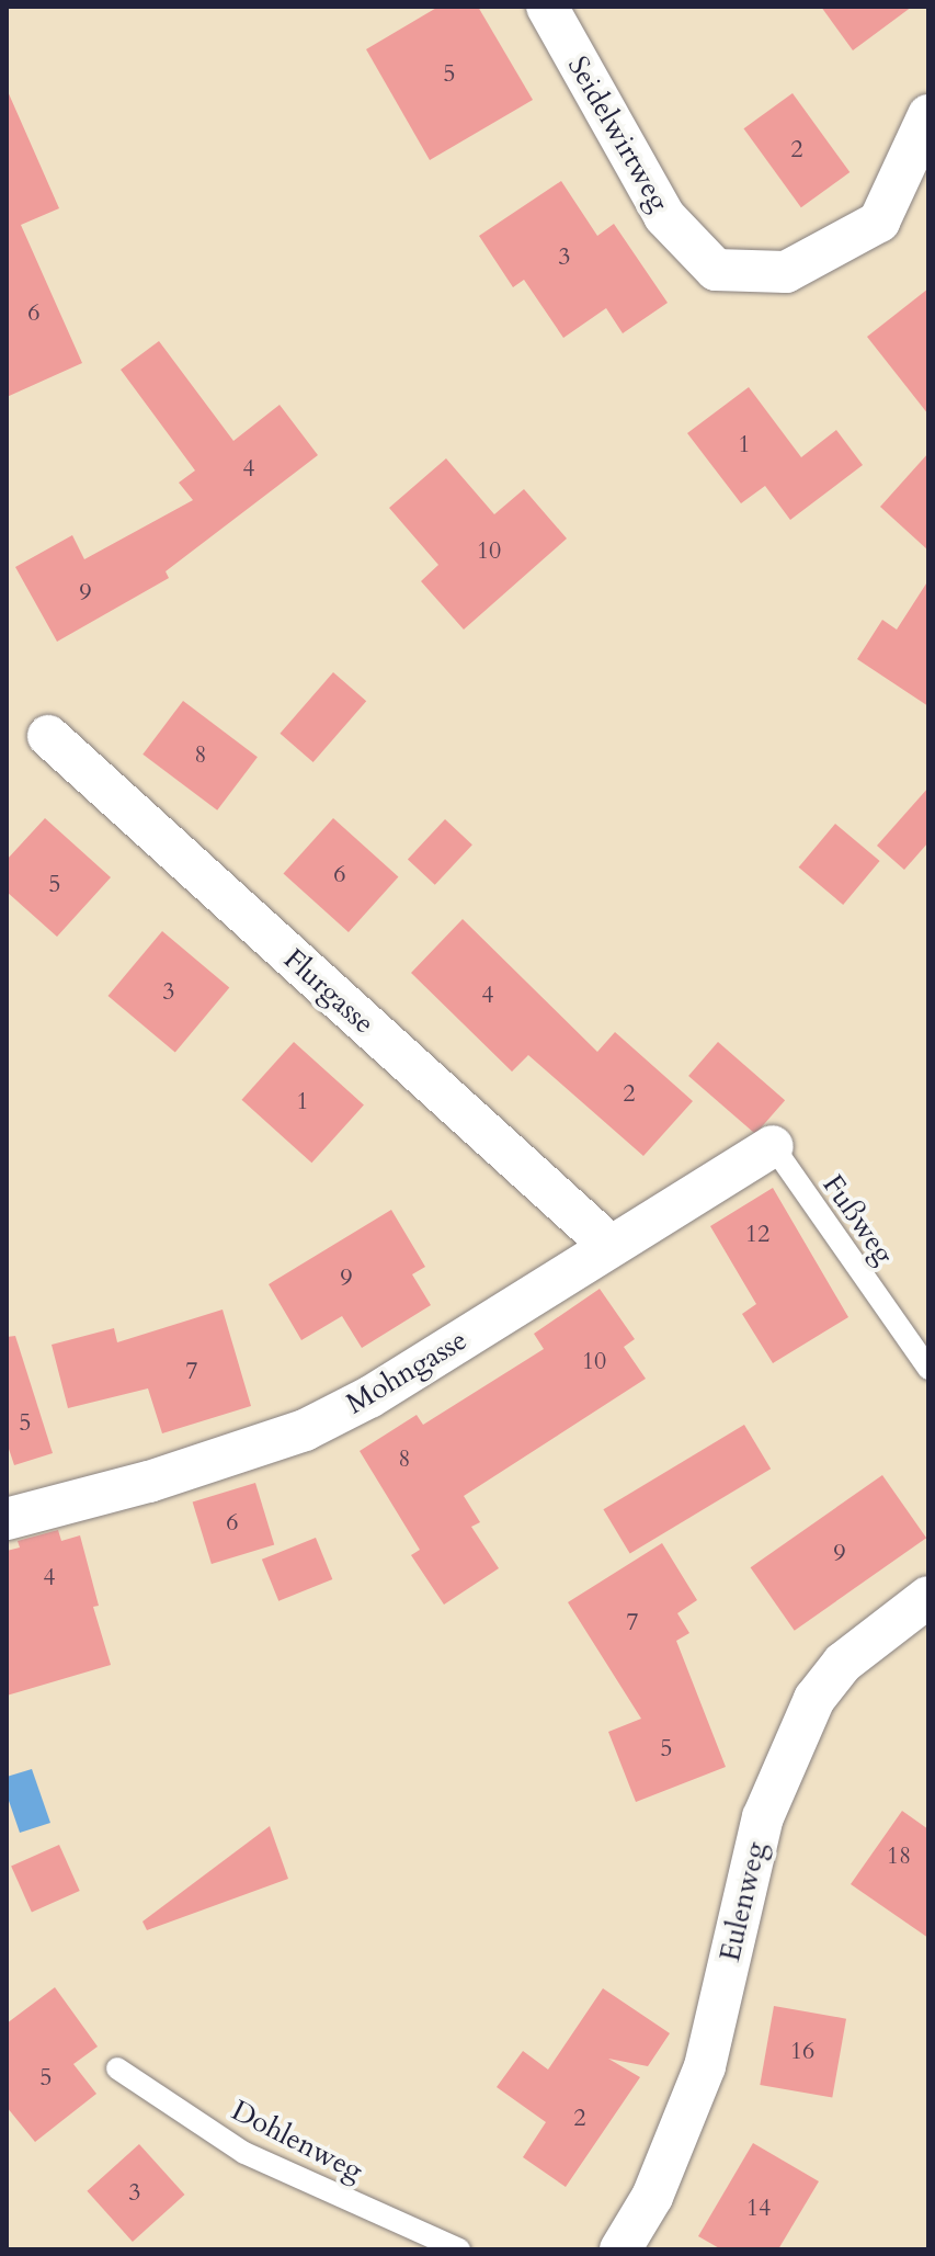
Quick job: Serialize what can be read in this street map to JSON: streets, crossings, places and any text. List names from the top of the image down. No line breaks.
{"streets":{"street":["Seidelwirtweg","Flurgasse","Mohngasse","Eulenweg"],"lane":["Fußweg","Dohlenweg"]},"crossings":[["Flurgasse","Mohngasse"],["Fußweg","Mohngasse"]],"house_numbers":["5","2","3","6","1","4","10","9","8","6","5","3","4","2","1","12","9","10","7","5","8","6","9","4","7","5","18","16","5","2","3","14"]}
